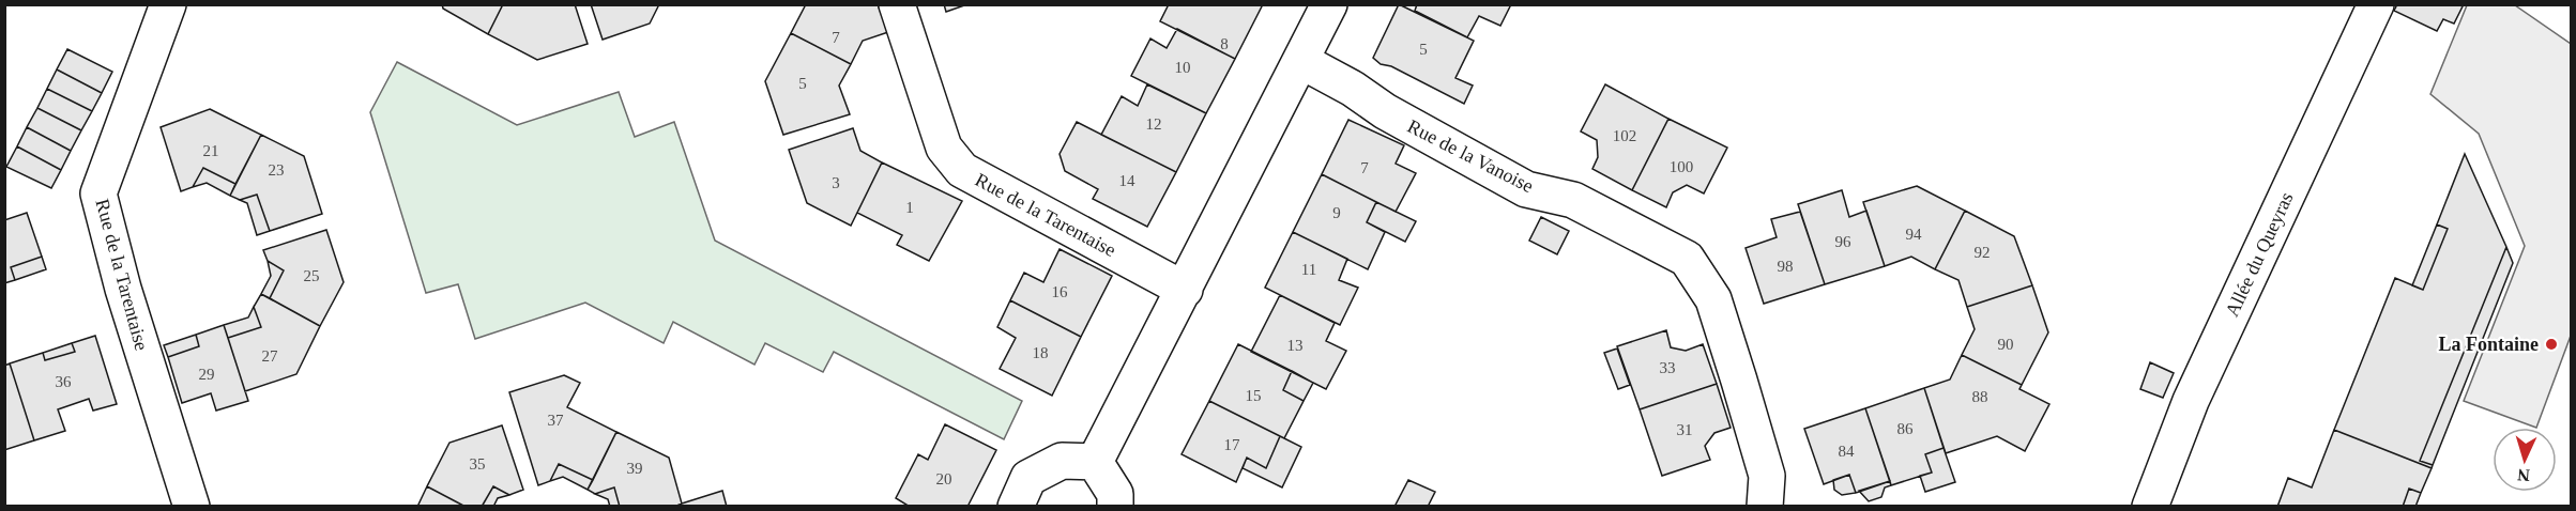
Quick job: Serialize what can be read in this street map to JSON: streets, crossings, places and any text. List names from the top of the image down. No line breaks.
{"streets":{"street":["Rue de la Vanoise","Rue de la Tarentaise","Allée du Queyras"]},"places":["La Fontaine"],"house_numbers":["7","8","5","10","5","12","102","21","100","7","23","14","3","1","9","94","96","92","98","11","25","16","90","13","18","27","33","29","36","15","88","37","86","31","17","84","35","39","20"],"north":"bottom"}
